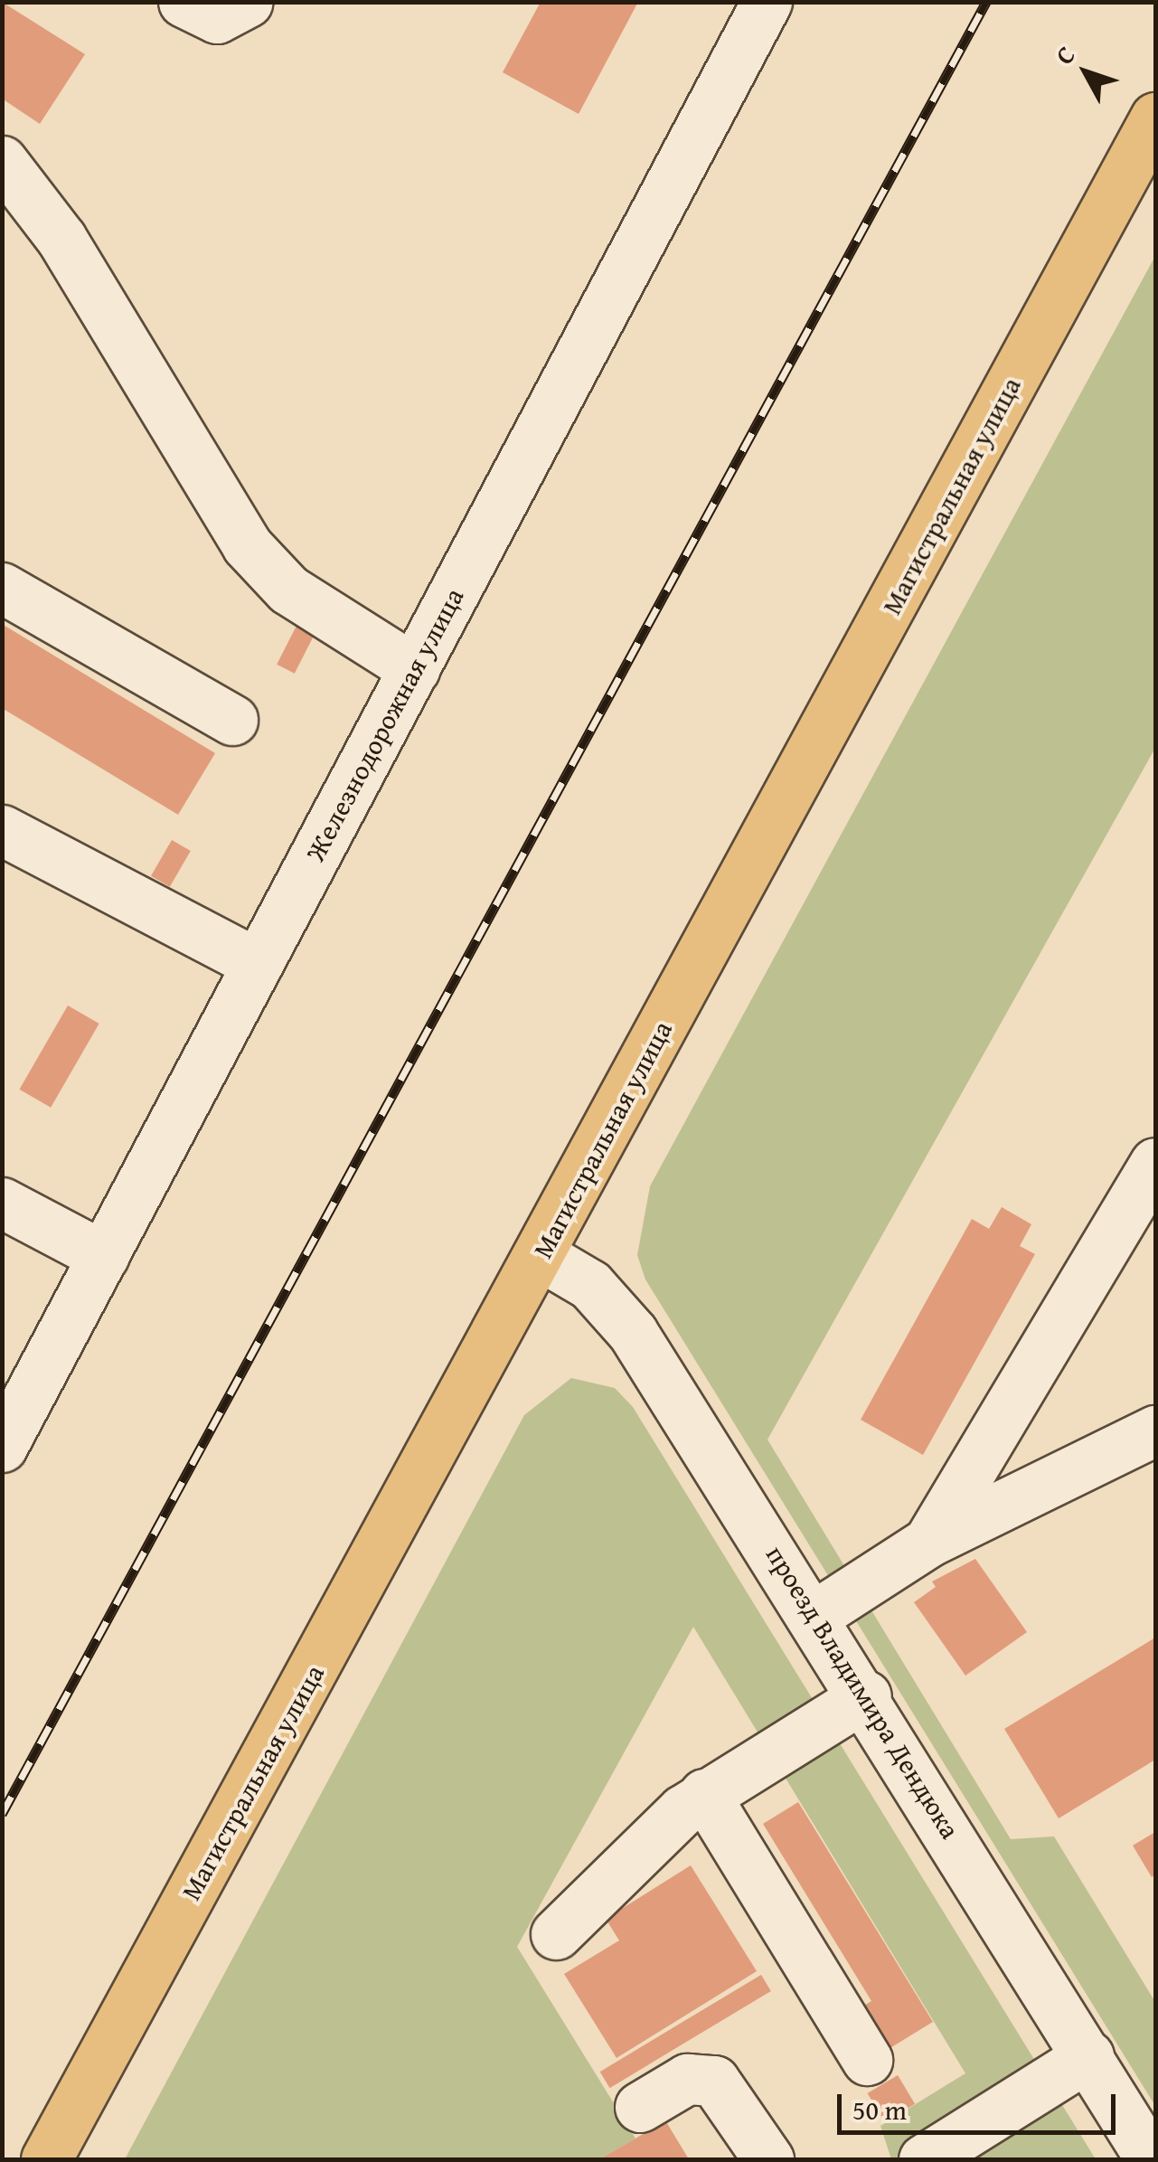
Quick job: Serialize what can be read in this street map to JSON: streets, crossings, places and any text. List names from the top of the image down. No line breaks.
{"streets":{"main road":["Магистральная улица"],"street":["Железнодорожная улица","проезд Владимира Дендюка"]},"crossings":[["Магистральная улица","проезд Владимира Дендюка"]],"scale_bar":"50 m","north":"top left"}
